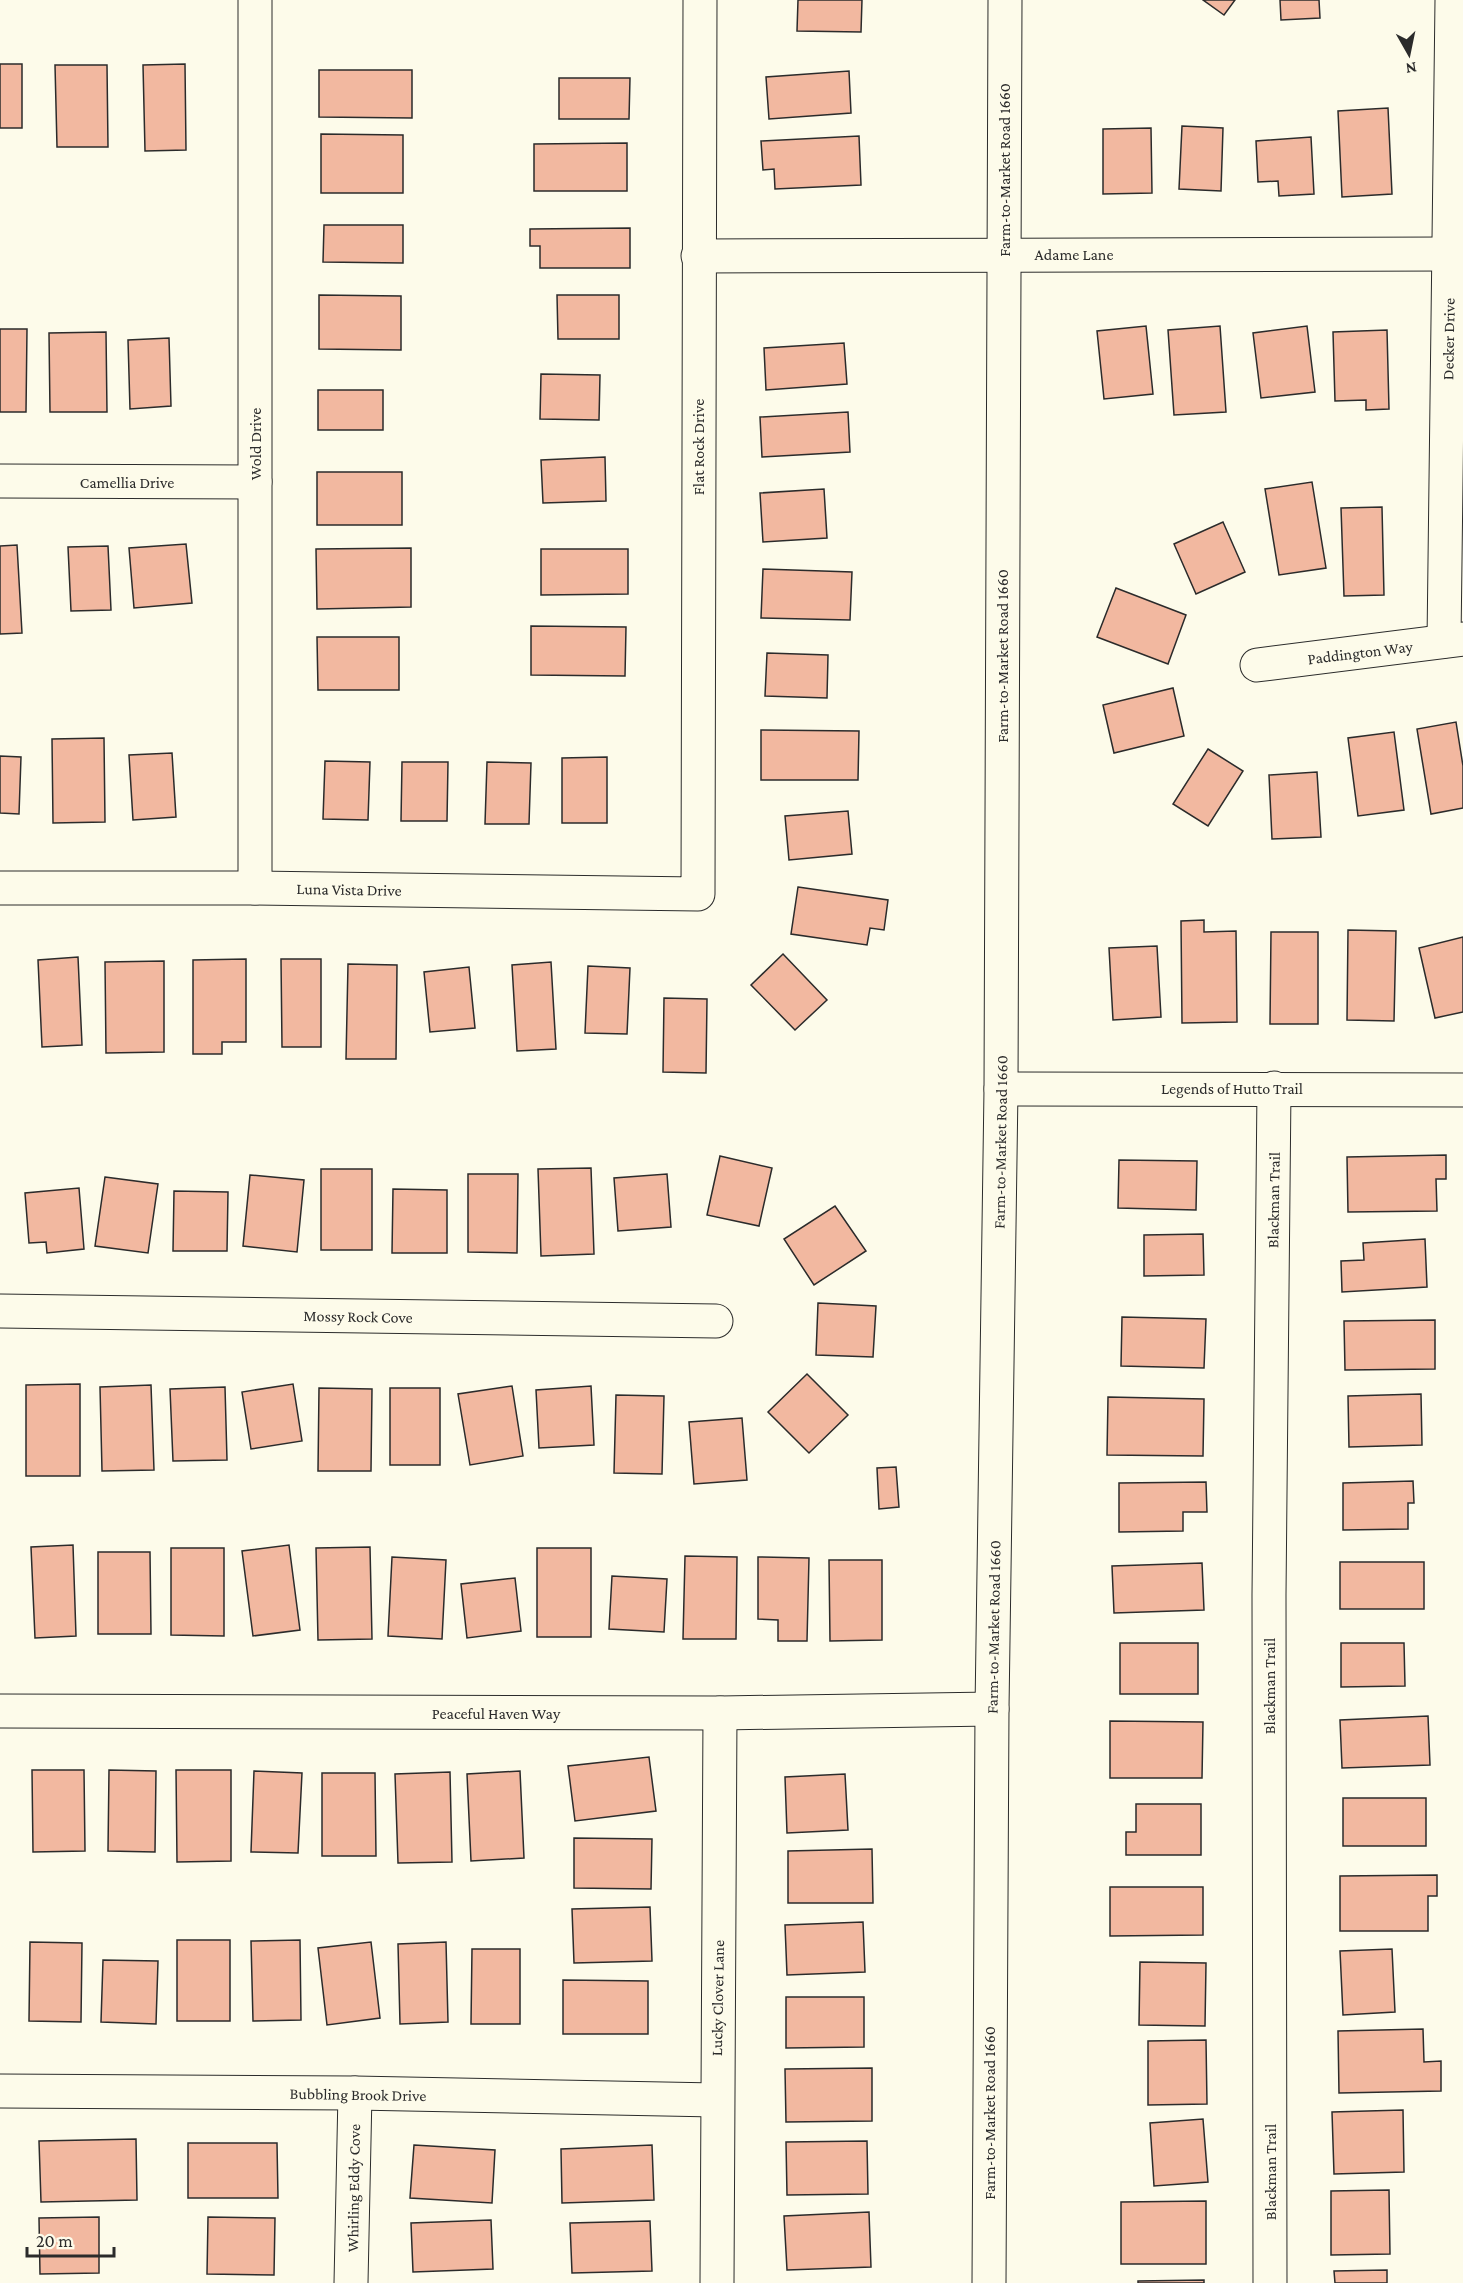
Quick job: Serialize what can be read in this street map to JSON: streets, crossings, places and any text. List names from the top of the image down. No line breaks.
{"streets":{"street":["Farm-to-Market Road 1660","Adame Lane","Decker Drive","Wold Drive","Flat Rock Drive","Camellia Drive","Paddington Way","Luna Vista Drive","Legends of Hutto Trail","Blackman Trail","Mossy Rock Cove","Peaceful Haven Way","Lucky Clover Lane","Bubbling Brook Drive","Whirling Eddy Cove"]},"crossings":[["Farm-to-Market Road 1660","Adame Lane"],["Farm-to-Market Road 1660","Legends of Hutto Trail"],["Farm-to-Market Road 1660","Peaceful Haven Way"],["Adame Lane","Decker Drive"],["Adame Lane","Flat Rock Drive"],["Decker Drive","Paddington Way"],["Wold Drive","Camellia Drive"],["Wold Drive","Luna Vista Drive"],["Flat Rock Drive","Luna Vista Drive"],["Legends of Hutto Trail","Blackman Trail"],["Peaceful Haven Way","Lucky Clover Lane"],["Lucky Clover Lane","Bubbling Brook Drive"],["Bubbling Brook Drive","Whirling Eddy Cove"]],"scale_bar":"20 m","north":"bottom"}
